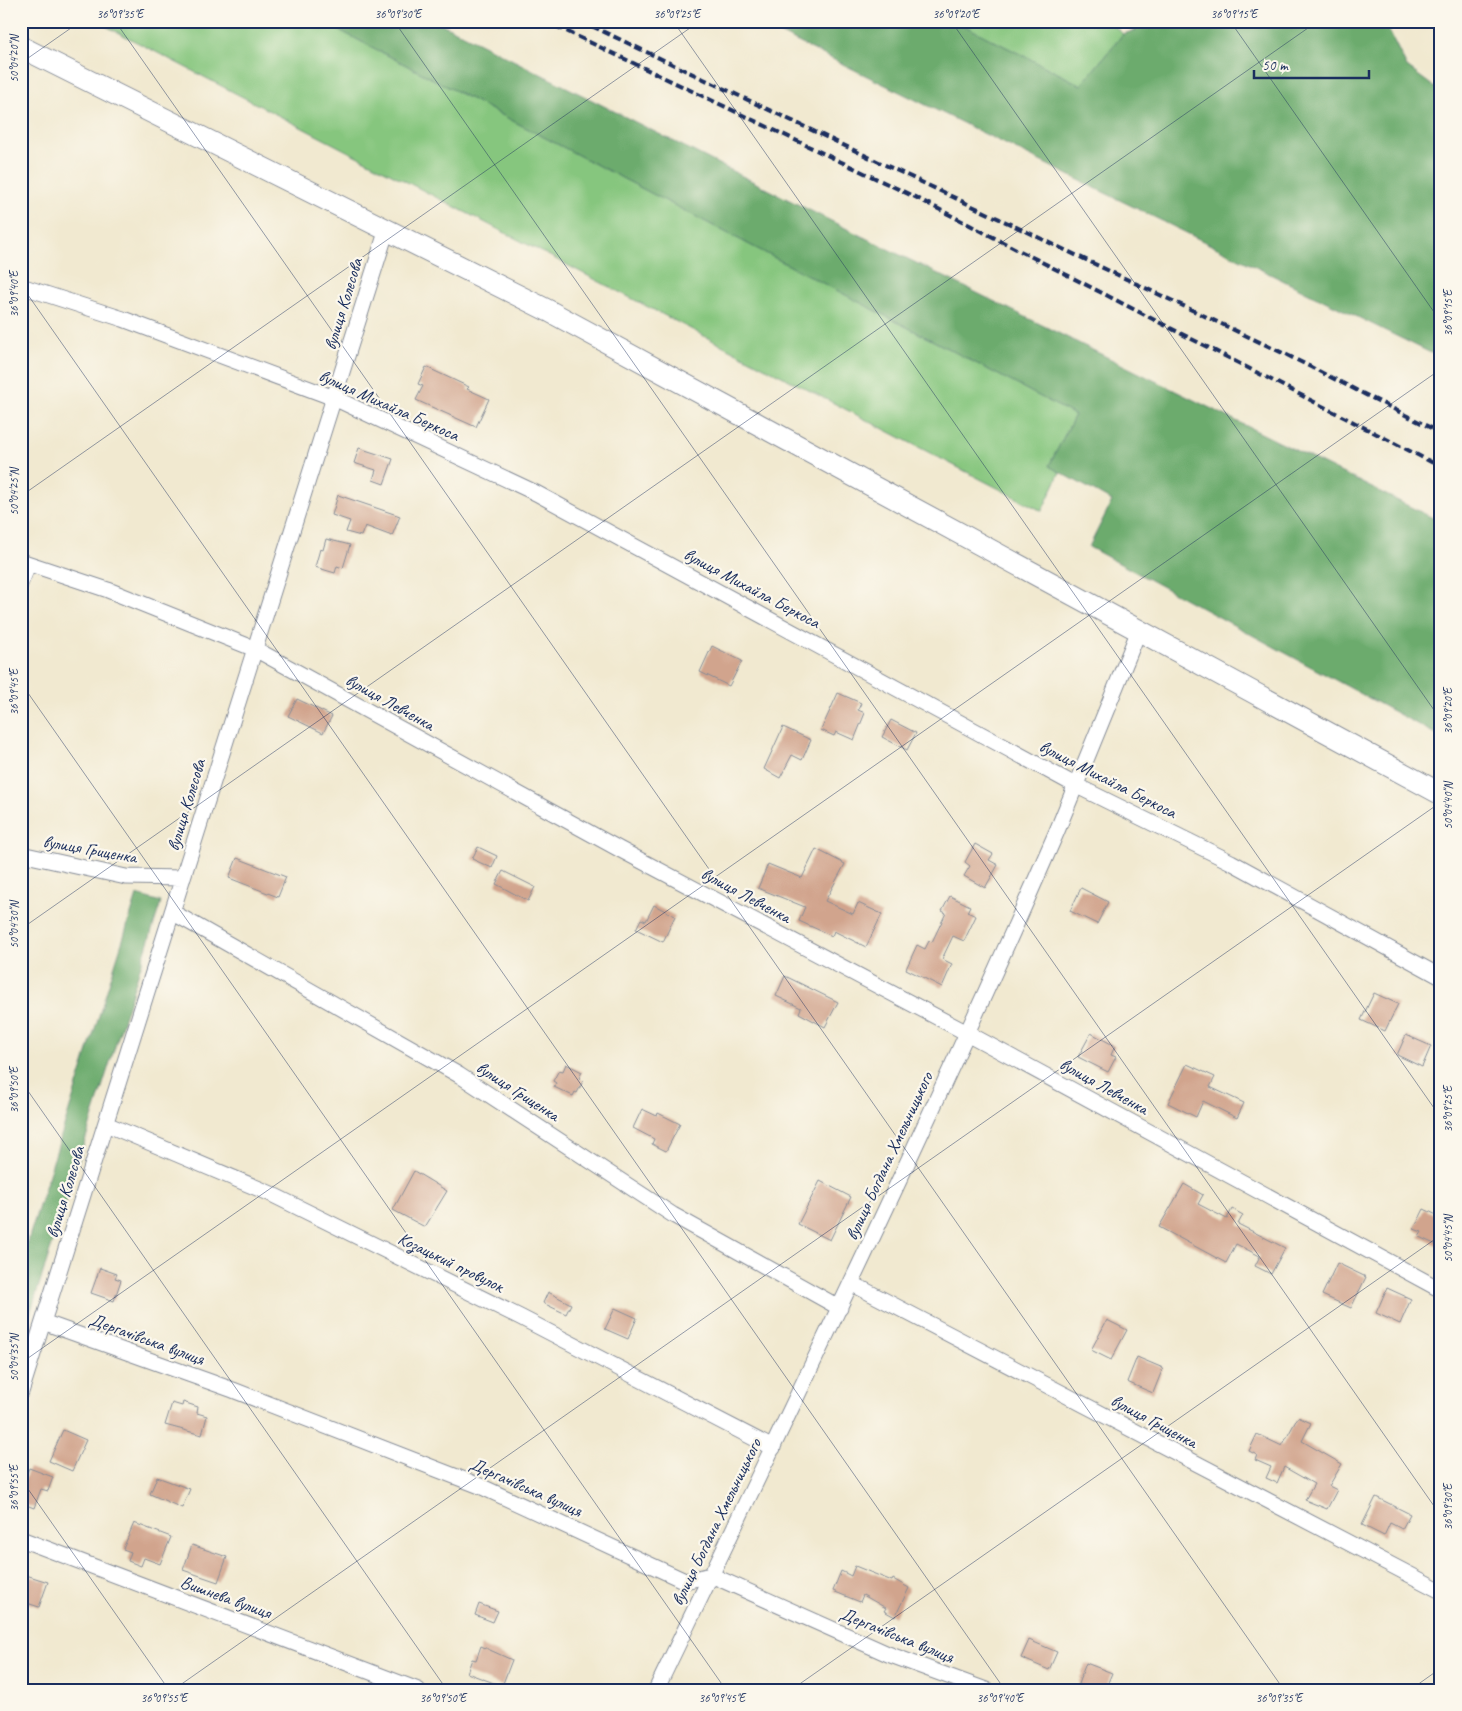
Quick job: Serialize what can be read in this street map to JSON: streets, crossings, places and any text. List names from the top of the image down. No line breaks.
{"streets":{"street":["вулиця Колесова","вулиця Михайла Беркоса","вулиця Левченка","вулиця Гриценка","вулиця Богдана Хмельницького","Козацький провулок","Дергачівська вулиця","Вишнева вулиця"]},"crossings":[["вулиця Колесова","вулиця Михайла Беркоса"],["вулиця Колесова","вулиця Левченка"],["вулиця Колесова","вулиця Гриценка"],["вулиця Колесова","Козацький провулок"],["вулиця Колесова","Дергачівська вулиця"],["вулиця Михайла Беркоса","вулиця Богдана Хмельницького"],["вулиця Левченка","вулиця Богдана Хмельницького"],["вулиця Гриценка","вулиця Богдана Хмельницького"],["вулиця Богдана Хмельницького","Козацький провулок"],["вулиця Богдана Хмельницького","Дергачівська вулиця"]],"scale_bar":"50 m","coordinates":["36°09'35\"E","36°09'30\"E","36°09'25\"E","36°09'20\"E","36°09'15\"E","50°04'20\"N","36°09'40\"E","50°04'25\"N","36°09'45\"E","50°04'40\"N","50°04'30\"N","36°09'50\"E","50°04'45\"N","50°04'35\"N","36°09'55\"E"]}
